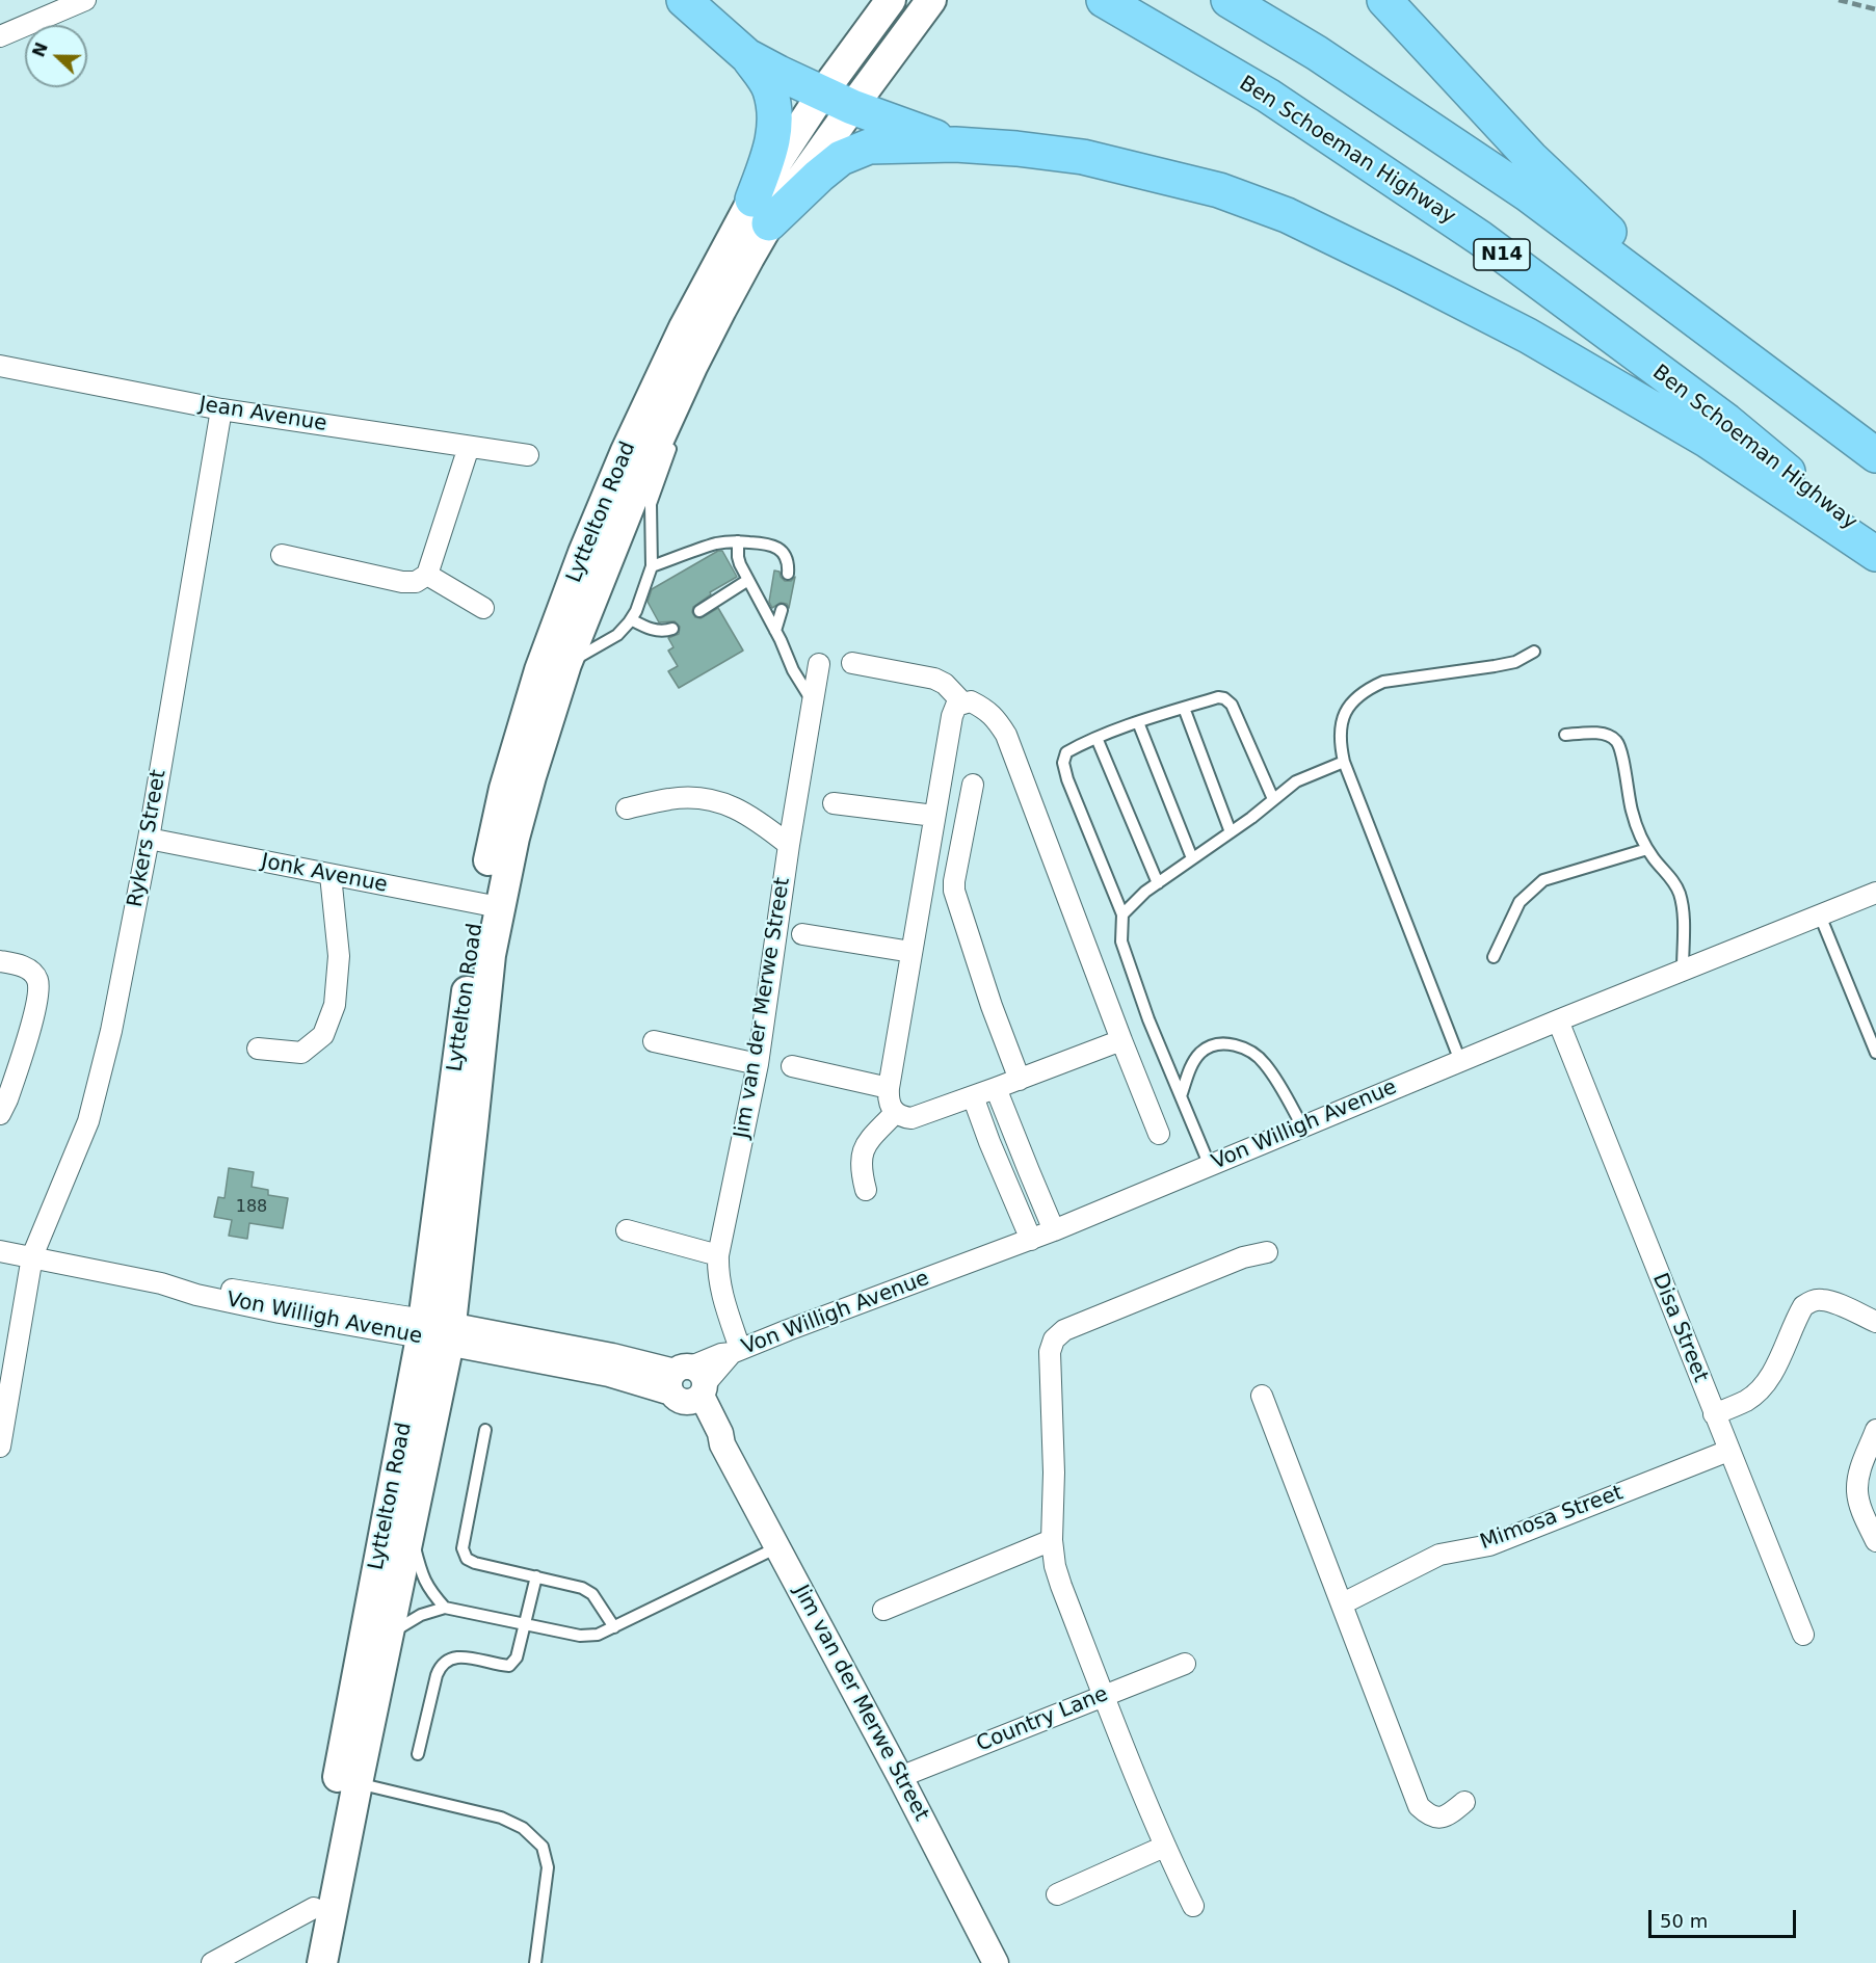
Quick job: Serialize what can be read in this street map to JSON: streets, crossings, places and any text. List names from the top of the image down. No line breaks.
{"streets":{"highway":["Ben Schoeman Highway","N14"],"main road":["Lyttelton Road"],"street":["Jean Avenue","Rykers Street","Jonk Avenue","Jim van der Merwe Street","Von Willigh Avenue","Disa Street","Mimosa Street","Country Lane"]},"crossings":[["Jean Avenue","Rykers Street"],["Lyttelton Road","Jonk Avenue"],["Lyttelton Road","Von Willigh Avenue"],["Rykers Street","Jonk Avenue"],["Rykers Street","Von Willigh Avenue"],["Jim van der Merwe Street","Von Willigh Avenue"],["Jim van der Merwe Street","Country Lane"],["Von Willigh Avenue","Disa Street"],["Disa Street","Mimosa Street"]],"house_numbers":["188"],"scale_bar":"50 m","north":"left"}
